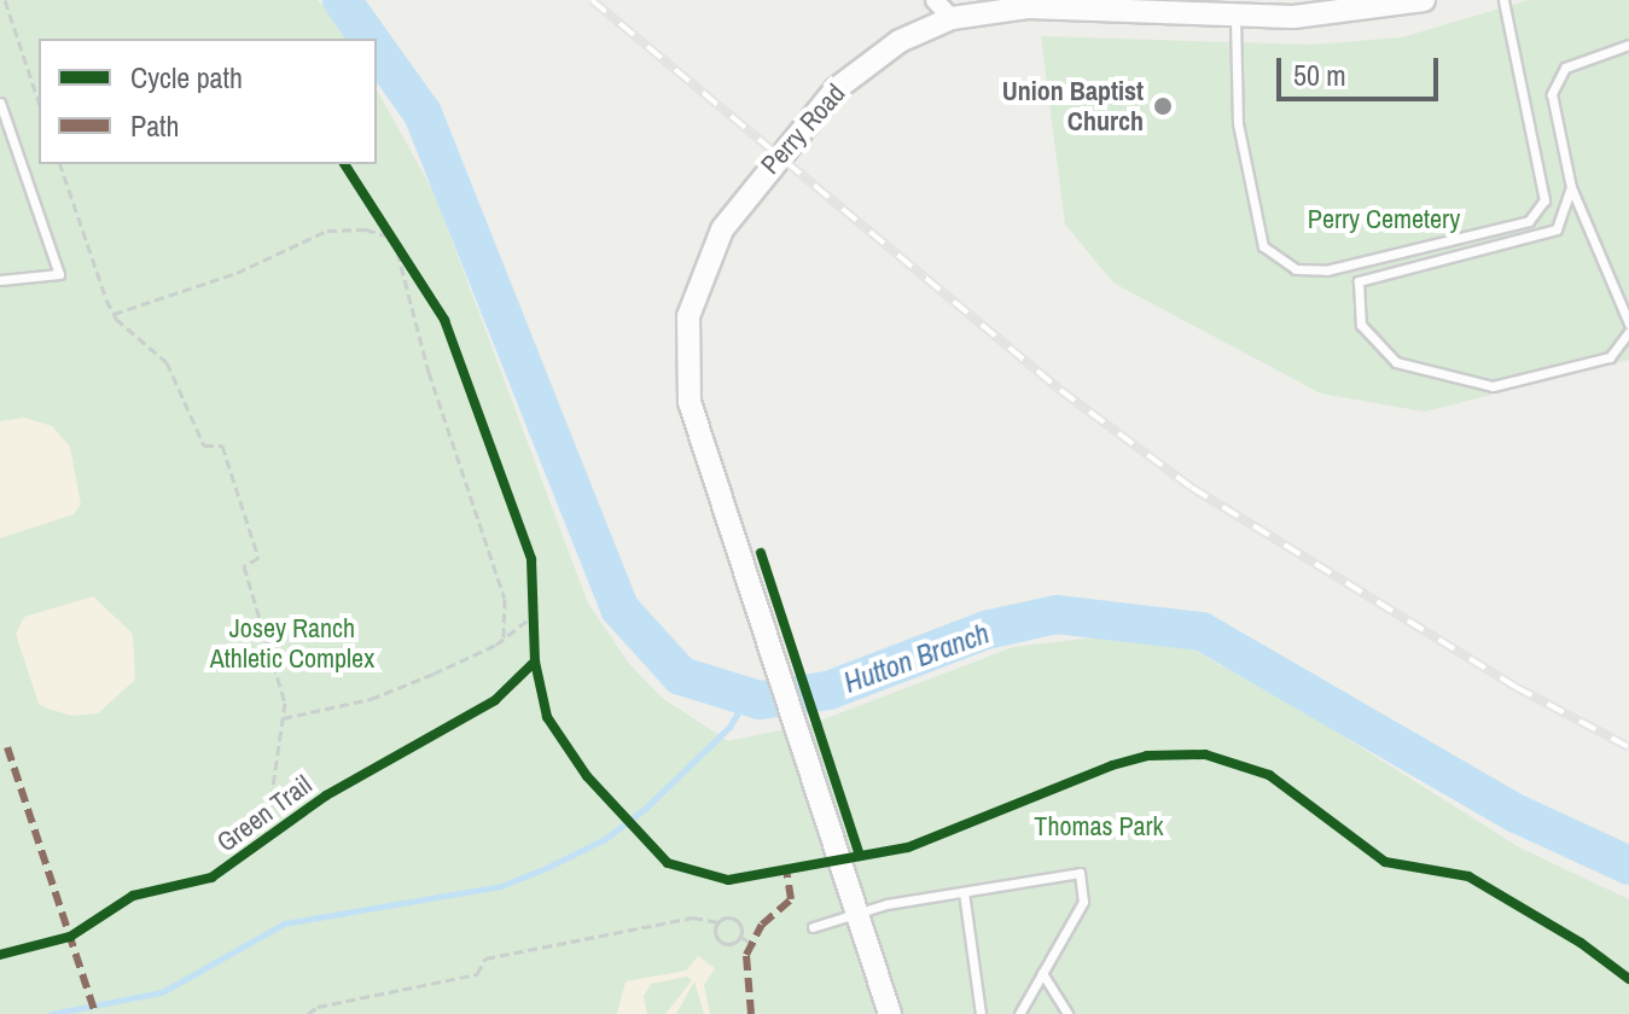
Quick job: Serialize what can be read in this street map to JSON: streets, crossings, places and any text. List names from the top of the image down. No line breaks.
{"streets":{"street":["Perry Road"],"cycle path":["Green Trail"]},"water":["Hutton Branch"],"parks":["Perry Cemetery","Josey Ranch Athletic Complex","Thomas Park"],"places":["Union Baptist Church"],"legend":["Cycle path","Path"],"scale_bar":"50 m"}
